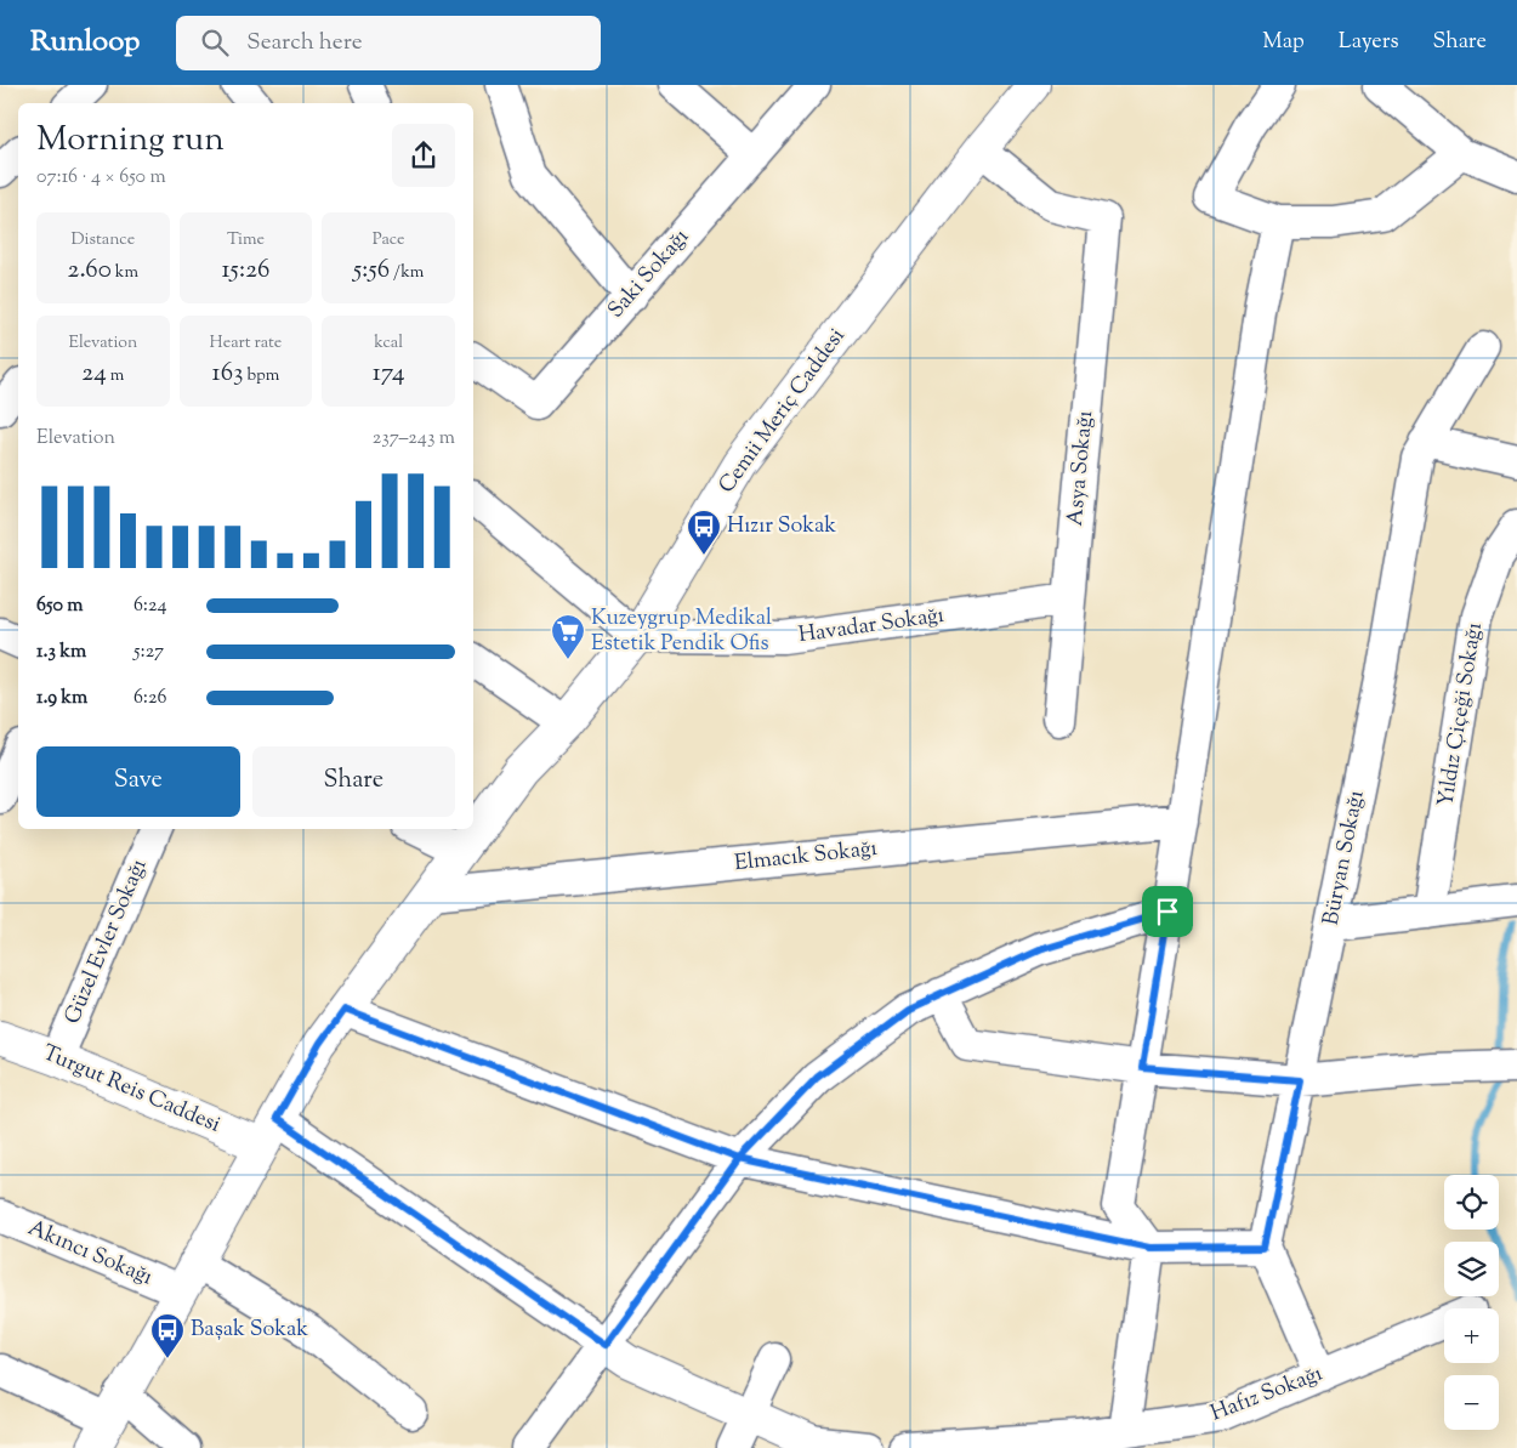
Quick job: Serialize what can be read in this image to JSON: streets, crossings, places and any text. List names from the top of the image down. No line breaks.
{"streets":{"street":["Saki Sokağı","Cemii Meriç Caddesi","Asya Sokağı","Havadar Sokağı","Yıldız Çiçeği Sokağı","Elmacık Sokağı","Büryan Sokağı","Güzel Evler Sokağı","Turgut Reis Caddesi","Akıncı Sokağı","Hafız Sokağı"]},"crossings":[["Cemii Meriç Caddesi","Asya Sokağı"],["Cemii Meriç Caddesi","Havadar Sokağı"],["Cemii Meriç Caddesi","Elmacık Sokağı"],["Cemii Meriç Caddesi","Turgut Reis Caddesi"],["Cemii Meriç Caddesi","Akıncı Sokağı"],["Asya Sokağı","Havadar Sokağı"],["Güzel Evler Sokağı","Turgut Reis Caddesi"]],"places":{"bus stop":["Hızır Sokak","Başak Sokak"],"supermarket":["Kuzeygrup Medikal Estetik Pendik Ofis"]},"page":{"header":"Runloop","search":"Search here","nav":["Map","Layers","Share"],"heading":["Morning run","07:16 · 4 × 650 m"],"stats":[["Distance","2.60 km"],["Time","15:26"],["Pace","5:56 /km"],["Elevation","24 m"],["Heart rate","163 bpm"],["kcal","174"]],"chart":["Elevation","237–243 m"],"list":[{"name":"650 m","note":"6:24"},{"name":"1.3 km","note":"5:27"},{"name":"1.9 km","note":"6:26"}],"buttons":["Save","Share"],"map_buttons":["+","−"]}}
